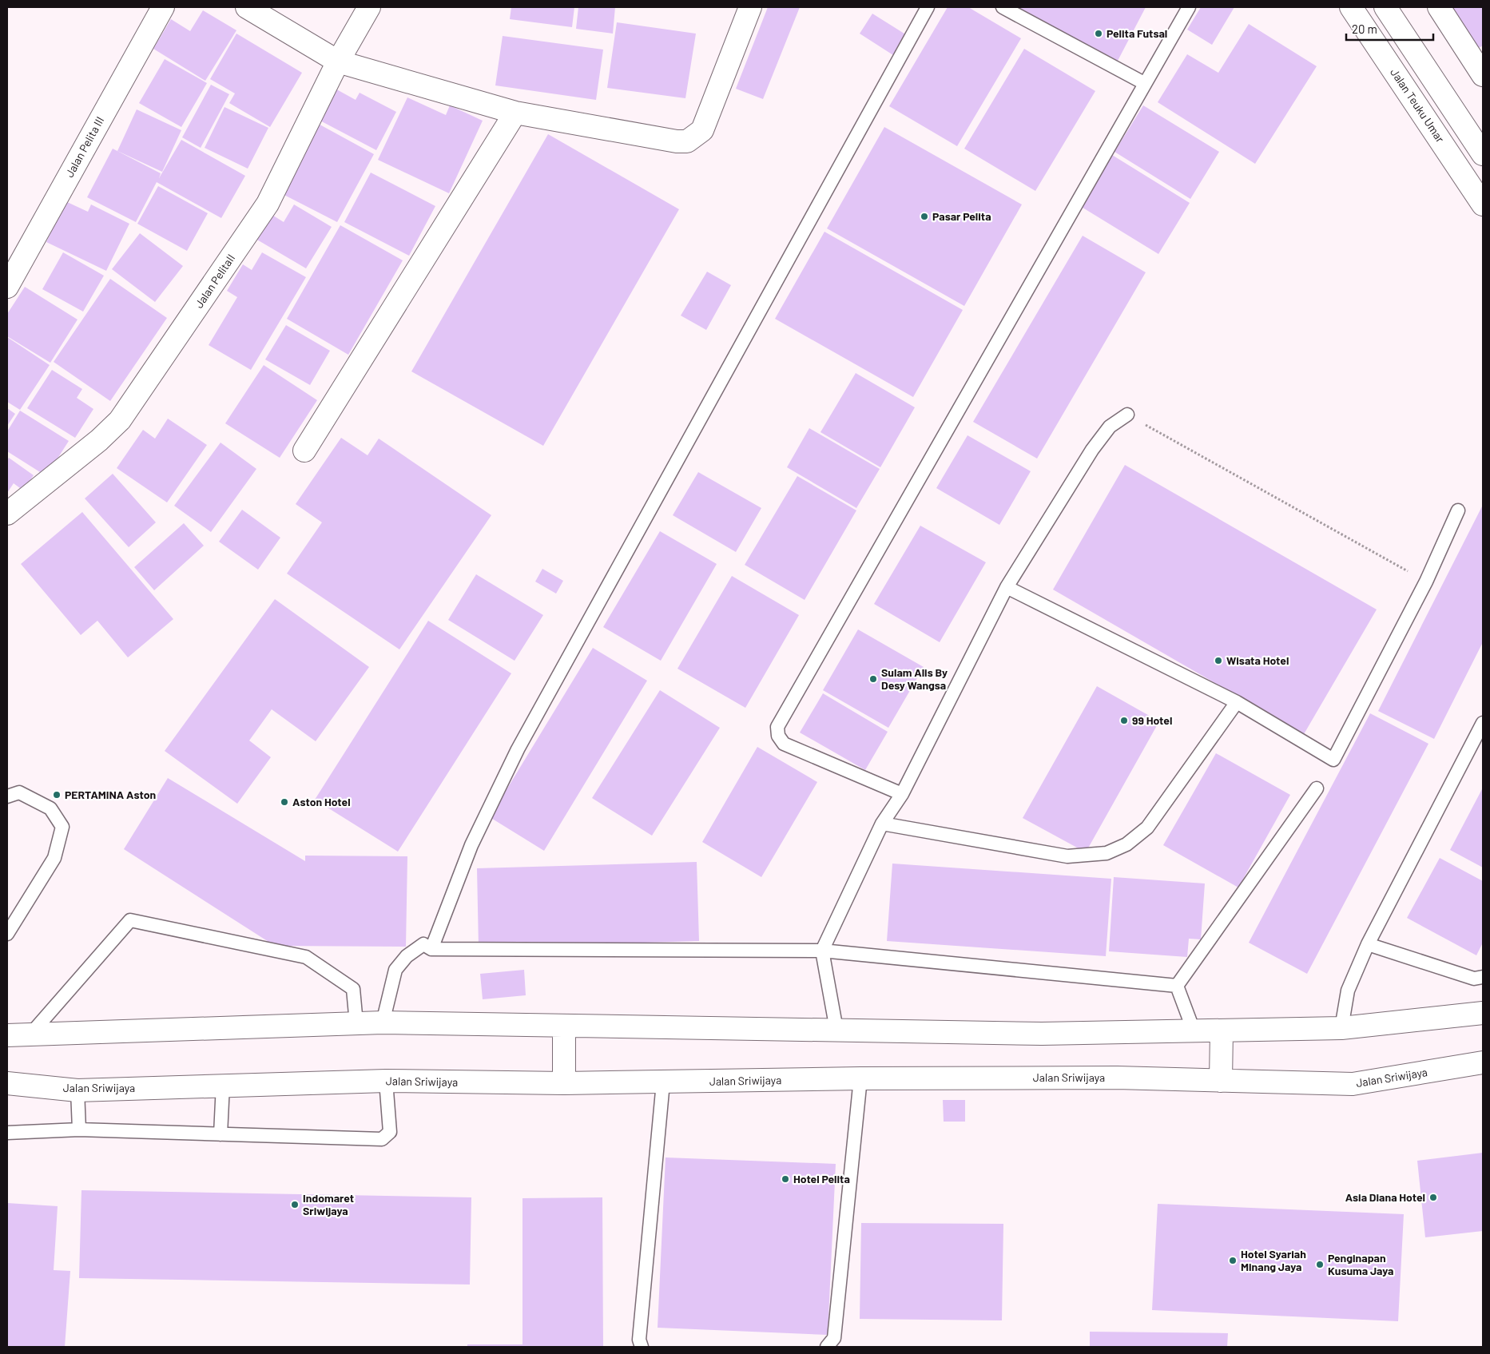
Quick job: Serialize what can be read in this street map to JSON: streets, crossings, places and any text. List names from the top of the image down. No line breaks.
{"streets":{"main road":["Jalan Teuku Umar","Jalan Pelita III","Jalan PelitaII","Jalan Sriwijaya"]},"places":["Pelita Futsal","Pasar Pelita","Wisata Hotel","Sulam Alis By Desy Wangsa","99 Hotel","PERTAMINA Aston","Aston Hotel","Hotel Pelita","Asia Diana Hotel","Indomaret Sriwijaya","Hotel Syariah Minang Jaya","Penginapan Kusuma Jaya"],"scale_bar":"20 m"}
